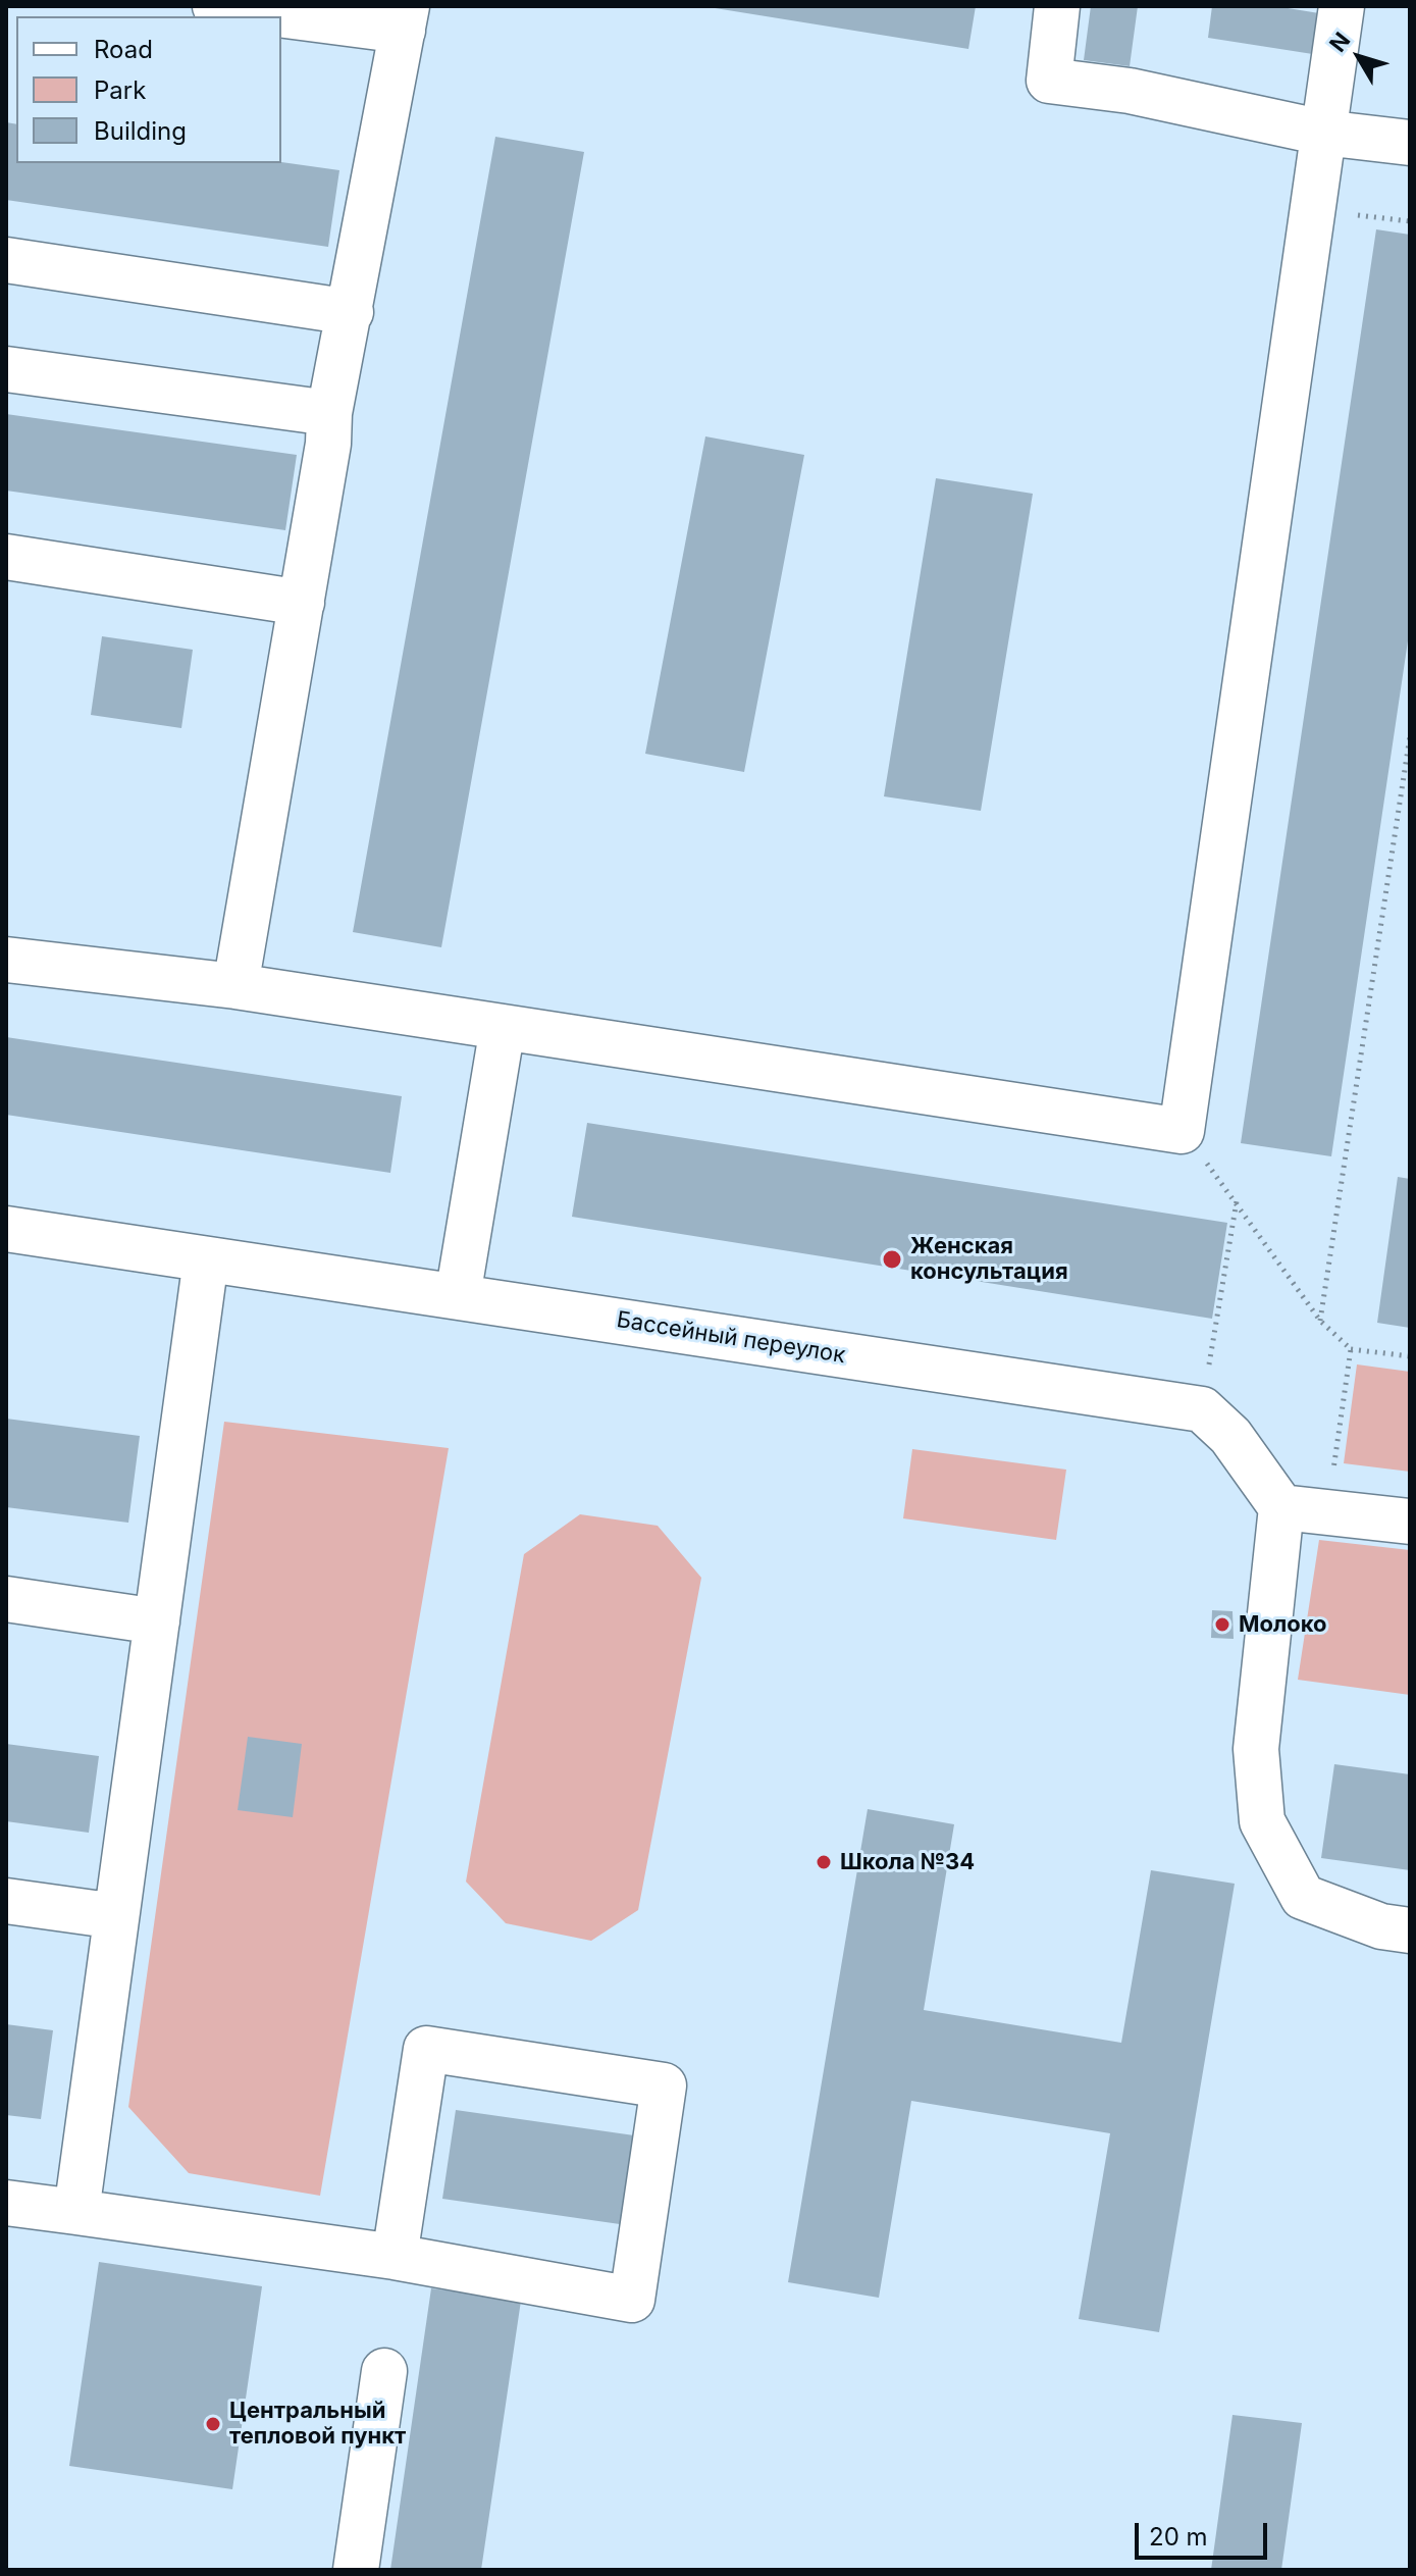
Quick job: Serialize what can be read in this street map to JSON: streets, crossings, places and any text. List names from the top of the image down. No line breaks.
{"streets":{"street":["Бассейный переулок"]},"places":["Женская консультация","Молоко","Школа №34","Центральный тепловой пункт"],"legend":["Road","Park","Building"],"scale_bar":"20 m","north":"top left"}
